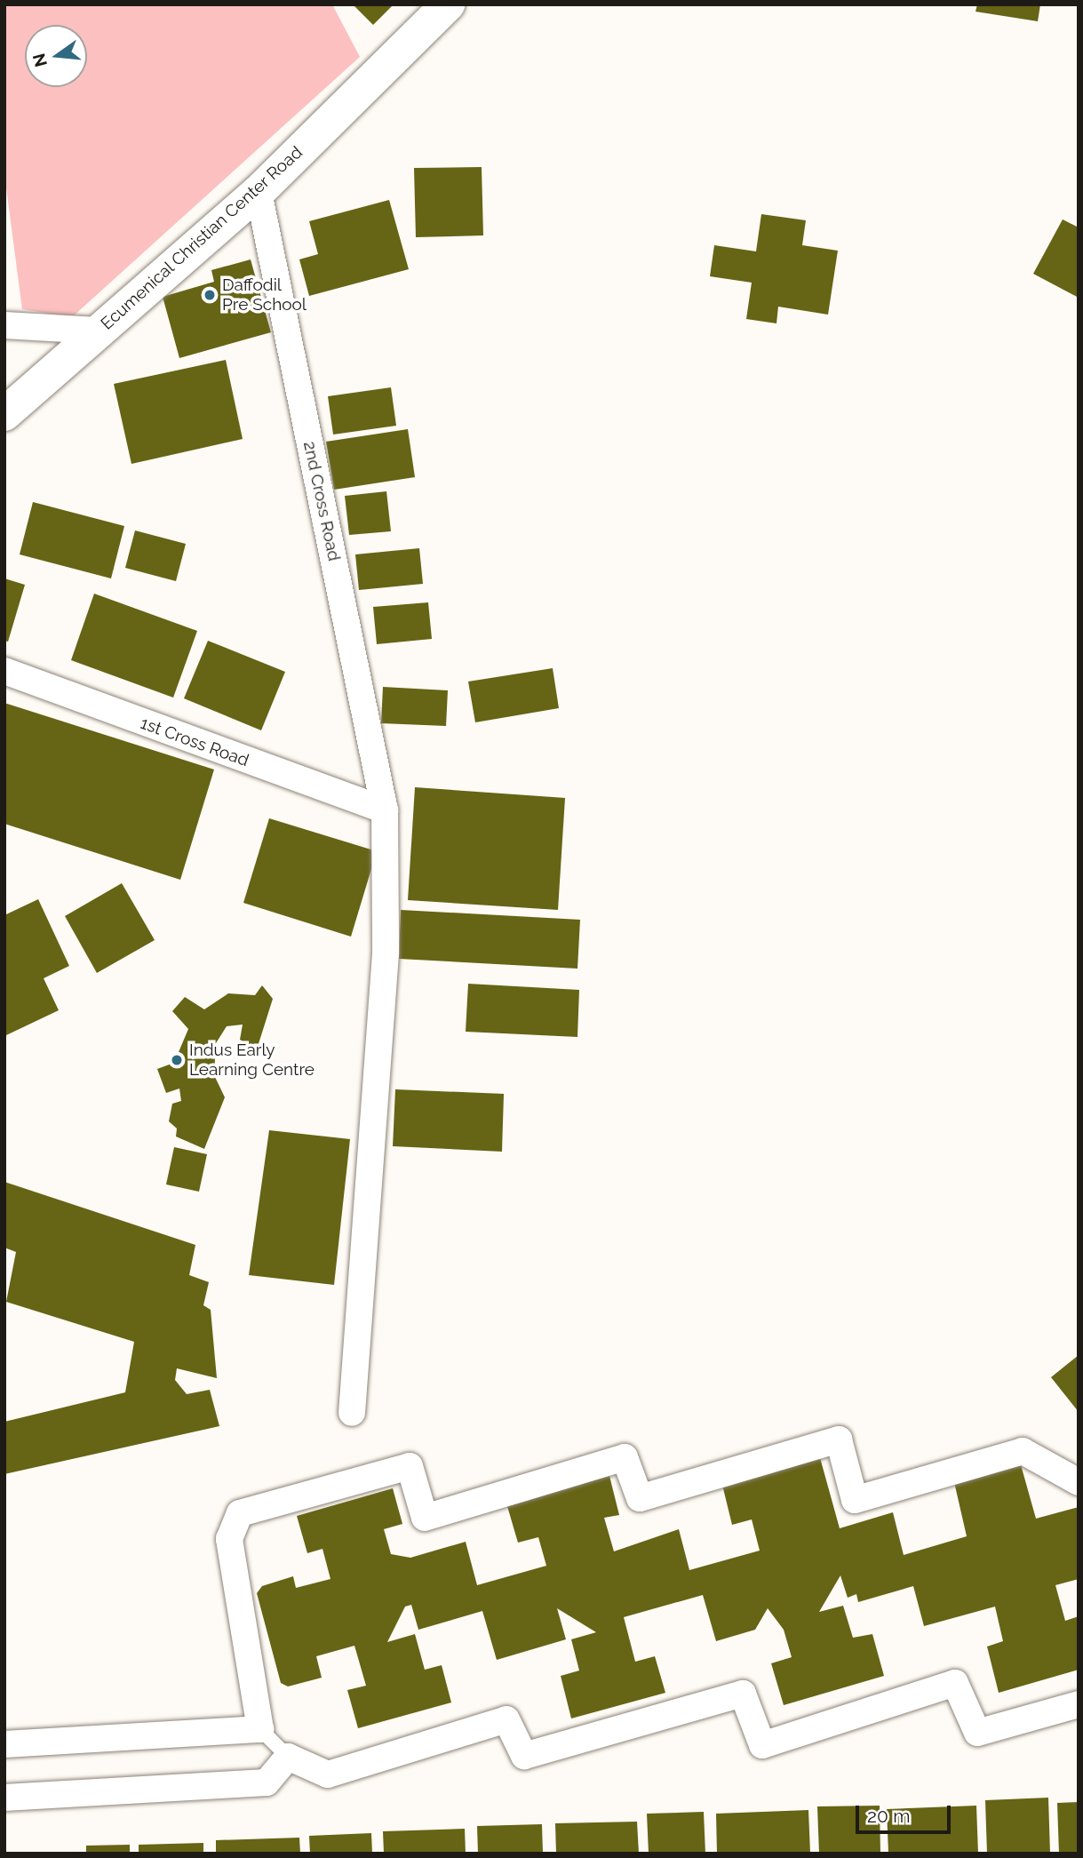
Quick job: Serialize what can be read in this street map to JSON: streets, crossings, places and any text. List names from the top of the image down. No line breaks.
{"streets":{"street":["Ecumenical Christian Center Road","2nd Cross Road","1st Cross Road"]},"crossings":[["Ecumenical Christian Center Road","2nd Cross Road"],["2nd Cross Road","1st Cross Road"]],"places":["Daffodil Pre School","Indus Early Learning Centre"],"scale_bar":"20 m","north":"left"}
